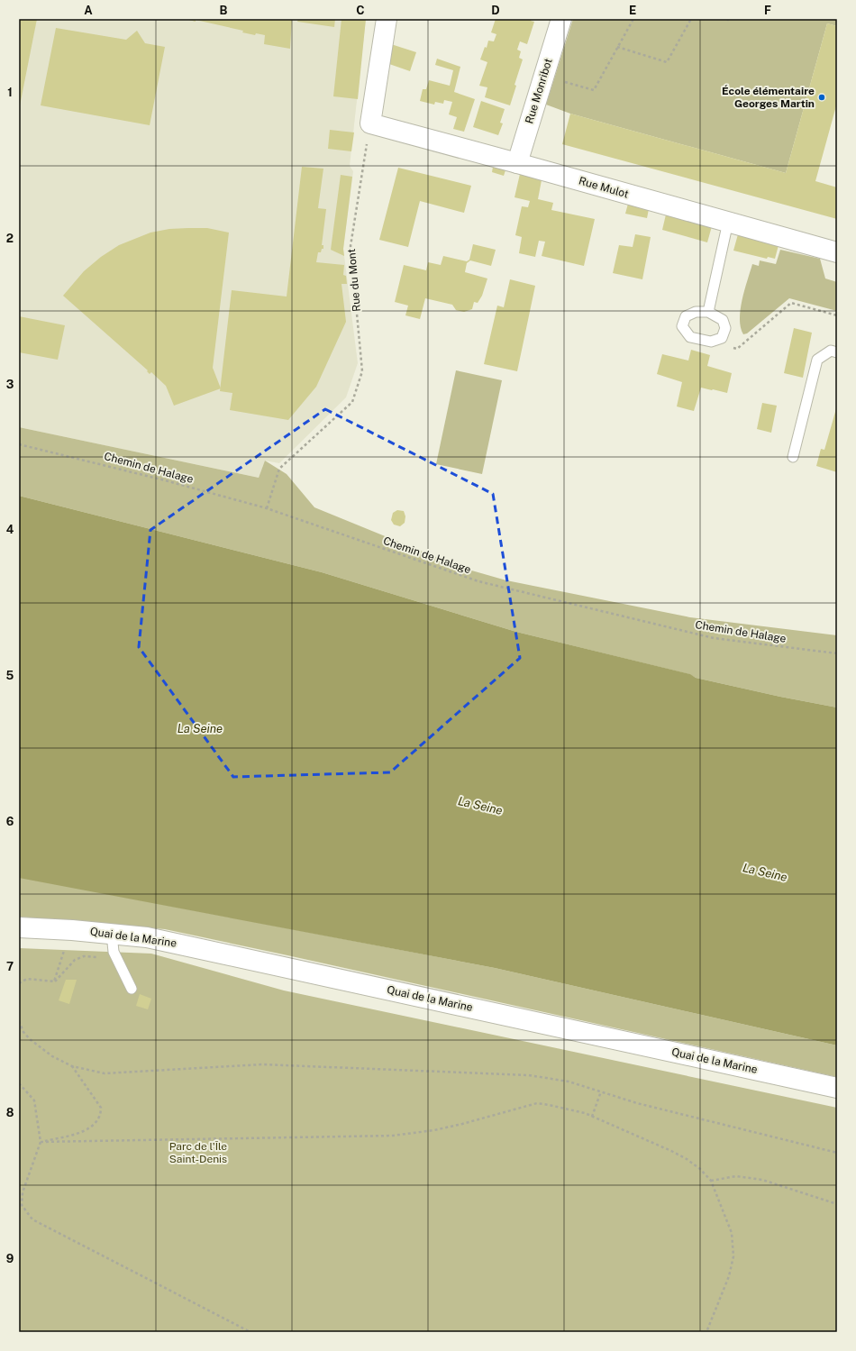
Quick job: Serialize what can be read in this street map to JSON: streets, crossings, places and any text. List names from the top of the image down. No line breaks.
{"streets":{"street":["Rue Monribot","Rue Mulot","Quai de la Marine"],"path":["Rue du Mont","Chemin de Halage"]},"crossings":[["Rue Monribot","Rue Mulot"],["Rue Mulot","Rue du Mont"],["Rue du Mont","Chemin de Halage"]],"water":["La Seine"],"parks":["Parc de l'Île Saint-Denis"],"places":["École élémentaire Georges Martin"],"grid":{"columns":["A","B","C","D","E","F"],"rows":["1","2","3","4","5","6","7","8","9"]}}
